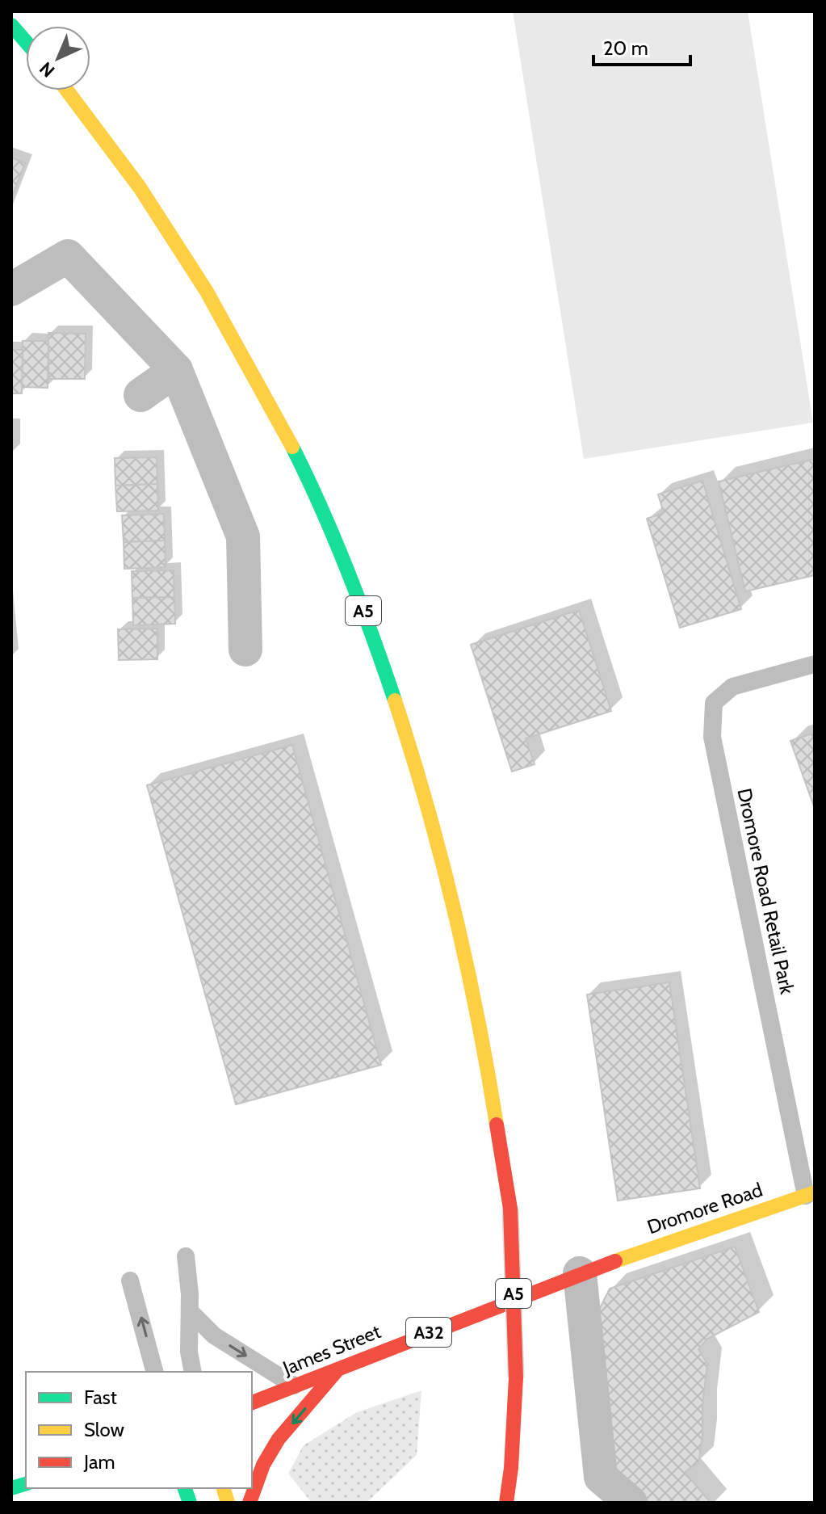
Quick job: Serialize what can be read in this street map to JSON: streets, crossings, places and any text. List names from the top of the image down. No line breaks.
{"streets":{"highway":["A5","Dromore Road","A32","James Street"],"lane":["Dromore Road Retail Park"]},"crossings":[["Dromore Road Retail Park","Dromore Road"],["Dromore Road","James Street"]],"legend":["Fast","Slow","Jam"],"scale_bar":"20 m","north":"bottom left"}
